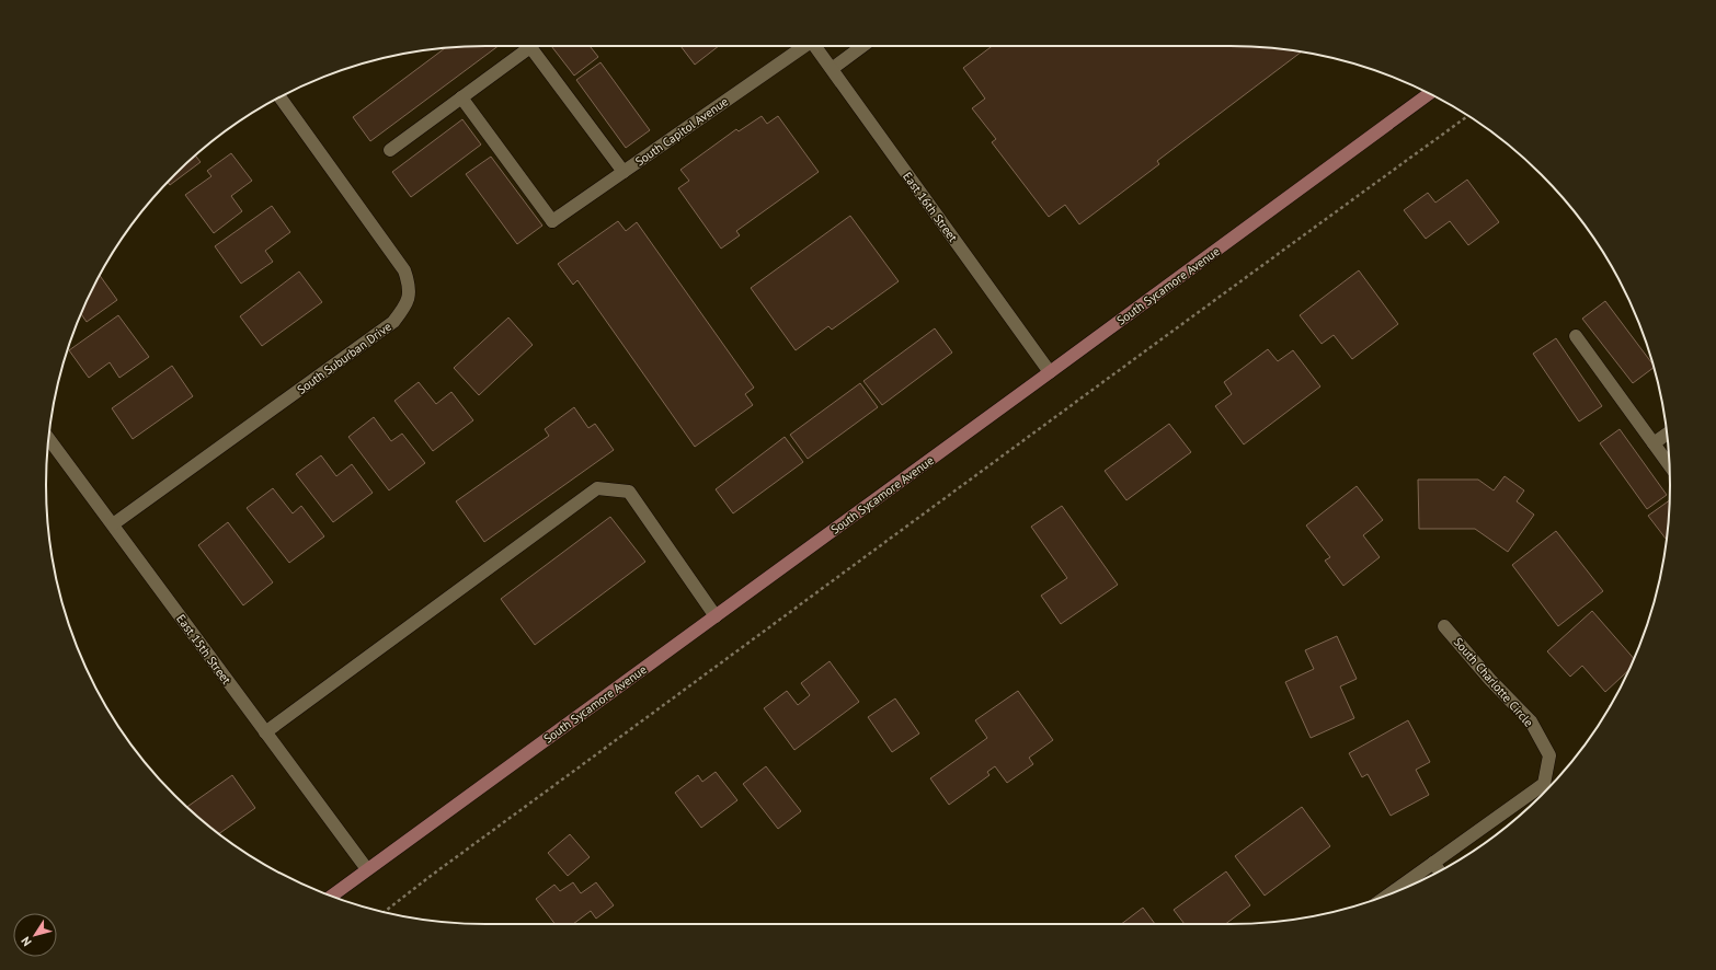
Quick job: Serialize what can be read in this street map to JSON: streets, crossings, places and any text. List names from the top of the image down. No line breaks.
{"streets":{"main road":["South Sycamore Avenue"],"street":["South Capitol Avenue","East 16th Street","South Suburban Drive","East 15th Street","South Charlotte Circle"]},"crossings":[["East 16th Street","South Sycamore Avenue"],["South Sycamore Avenue","East 15th Street"],["South Suburban Drive","East 15th Street"]],"north":"bottom left"}
